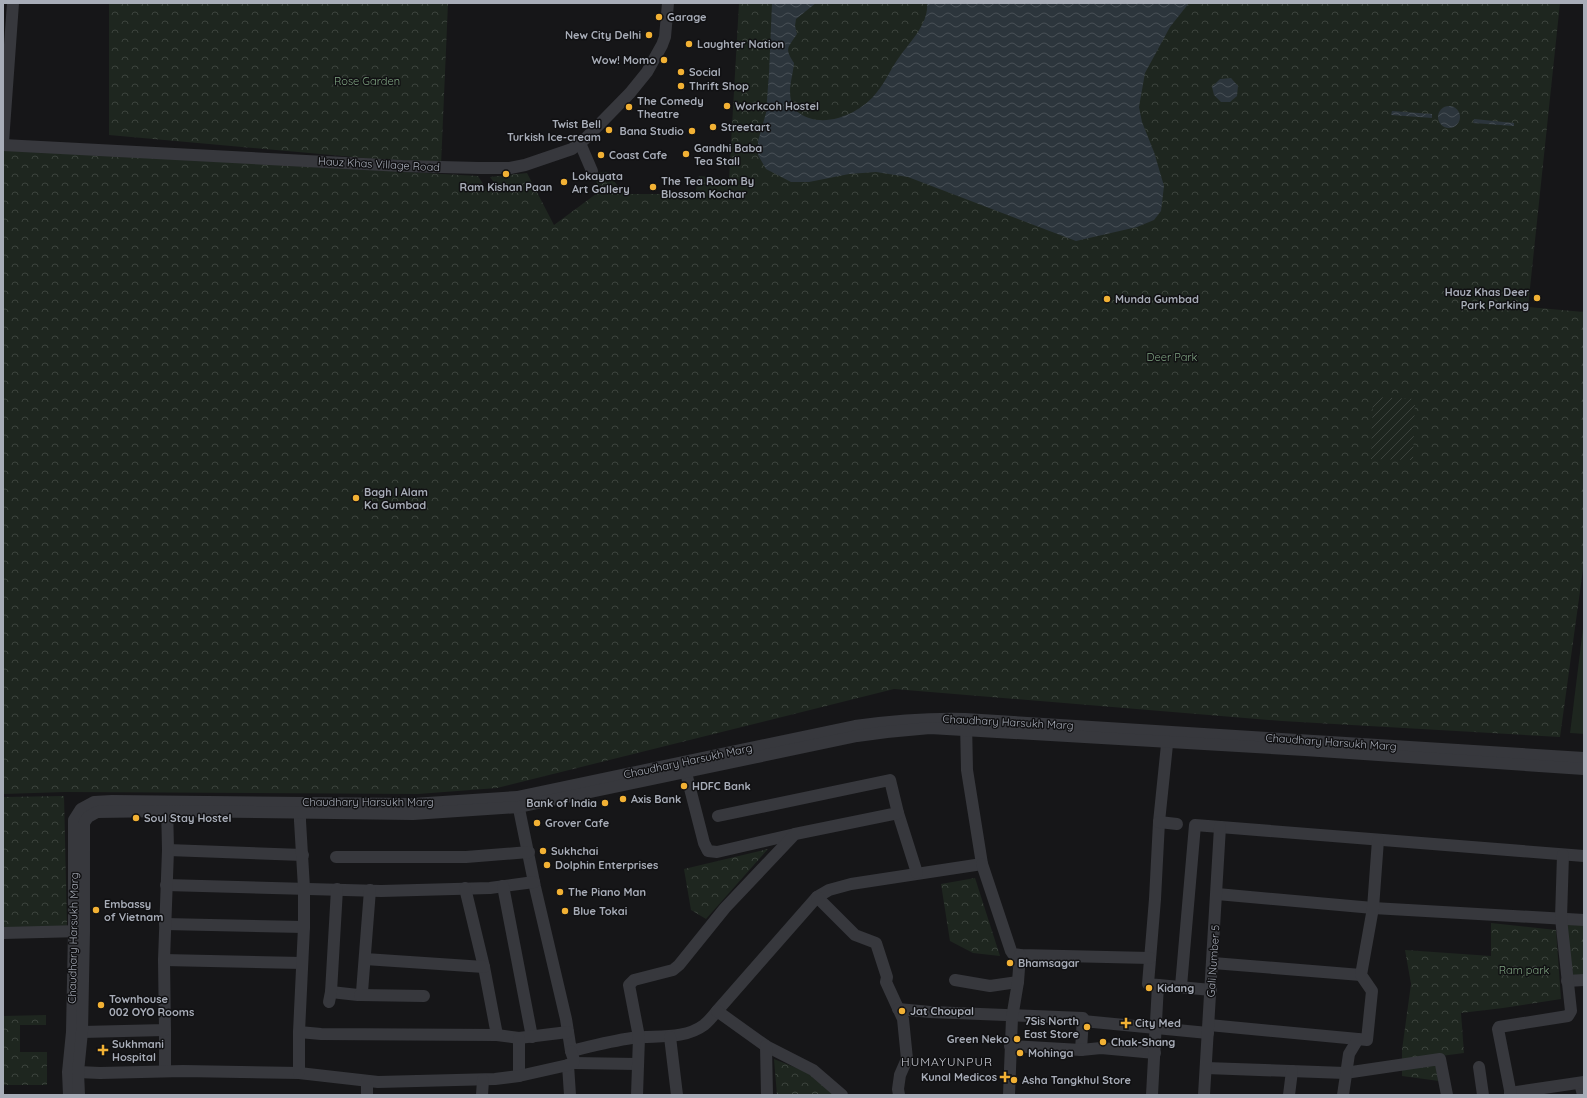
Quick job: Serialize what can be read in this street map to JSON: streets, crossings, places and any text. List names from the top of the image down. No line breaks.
{"streets":{"street":["Hauz Khas Village Road","Chaudhary Harsukh Marg","Gali Number 5"]},"districts":["HUMAYUNPUR"],"parks":["Rose Garden","Deer Park","Ram park"],"places":{"other":["Garage","New City Delhi","Laughter Nation","Wow! Momo","Social","Thrift Shop","Workcoh Hostel","The Comedy Theatre","Streetart","Twist Bell Turkish Ice-cream","Bana Studio","Gandhi Baba Tea Stall","Coast Cafe","Ram Kishan Paan","Lokayata Art Gallery","The Tea Room By Blossom Kochar","Hauz Khas Deer Park Parking","Munda Gumbad","Bagh I Alam Ka Gumbad","HDFC Bank","Axis Bank","Bank of India","Soul Stay Hostel","Grover Cafe","Sukhchai","Dolphin Enterprises","The Piano Man","Embassy of Vietnam","Blue Tokai","Bhamsagar","Kidang","Townhouse 002 OYO Rooms","Jat Choupal","7Sis North East Store","Green Neko","Chak-Shang","Mohinga","Asha Tangkhul Store"],"health":["City Med","Sukhmani Hospital","Kunal Medicos"]}}
